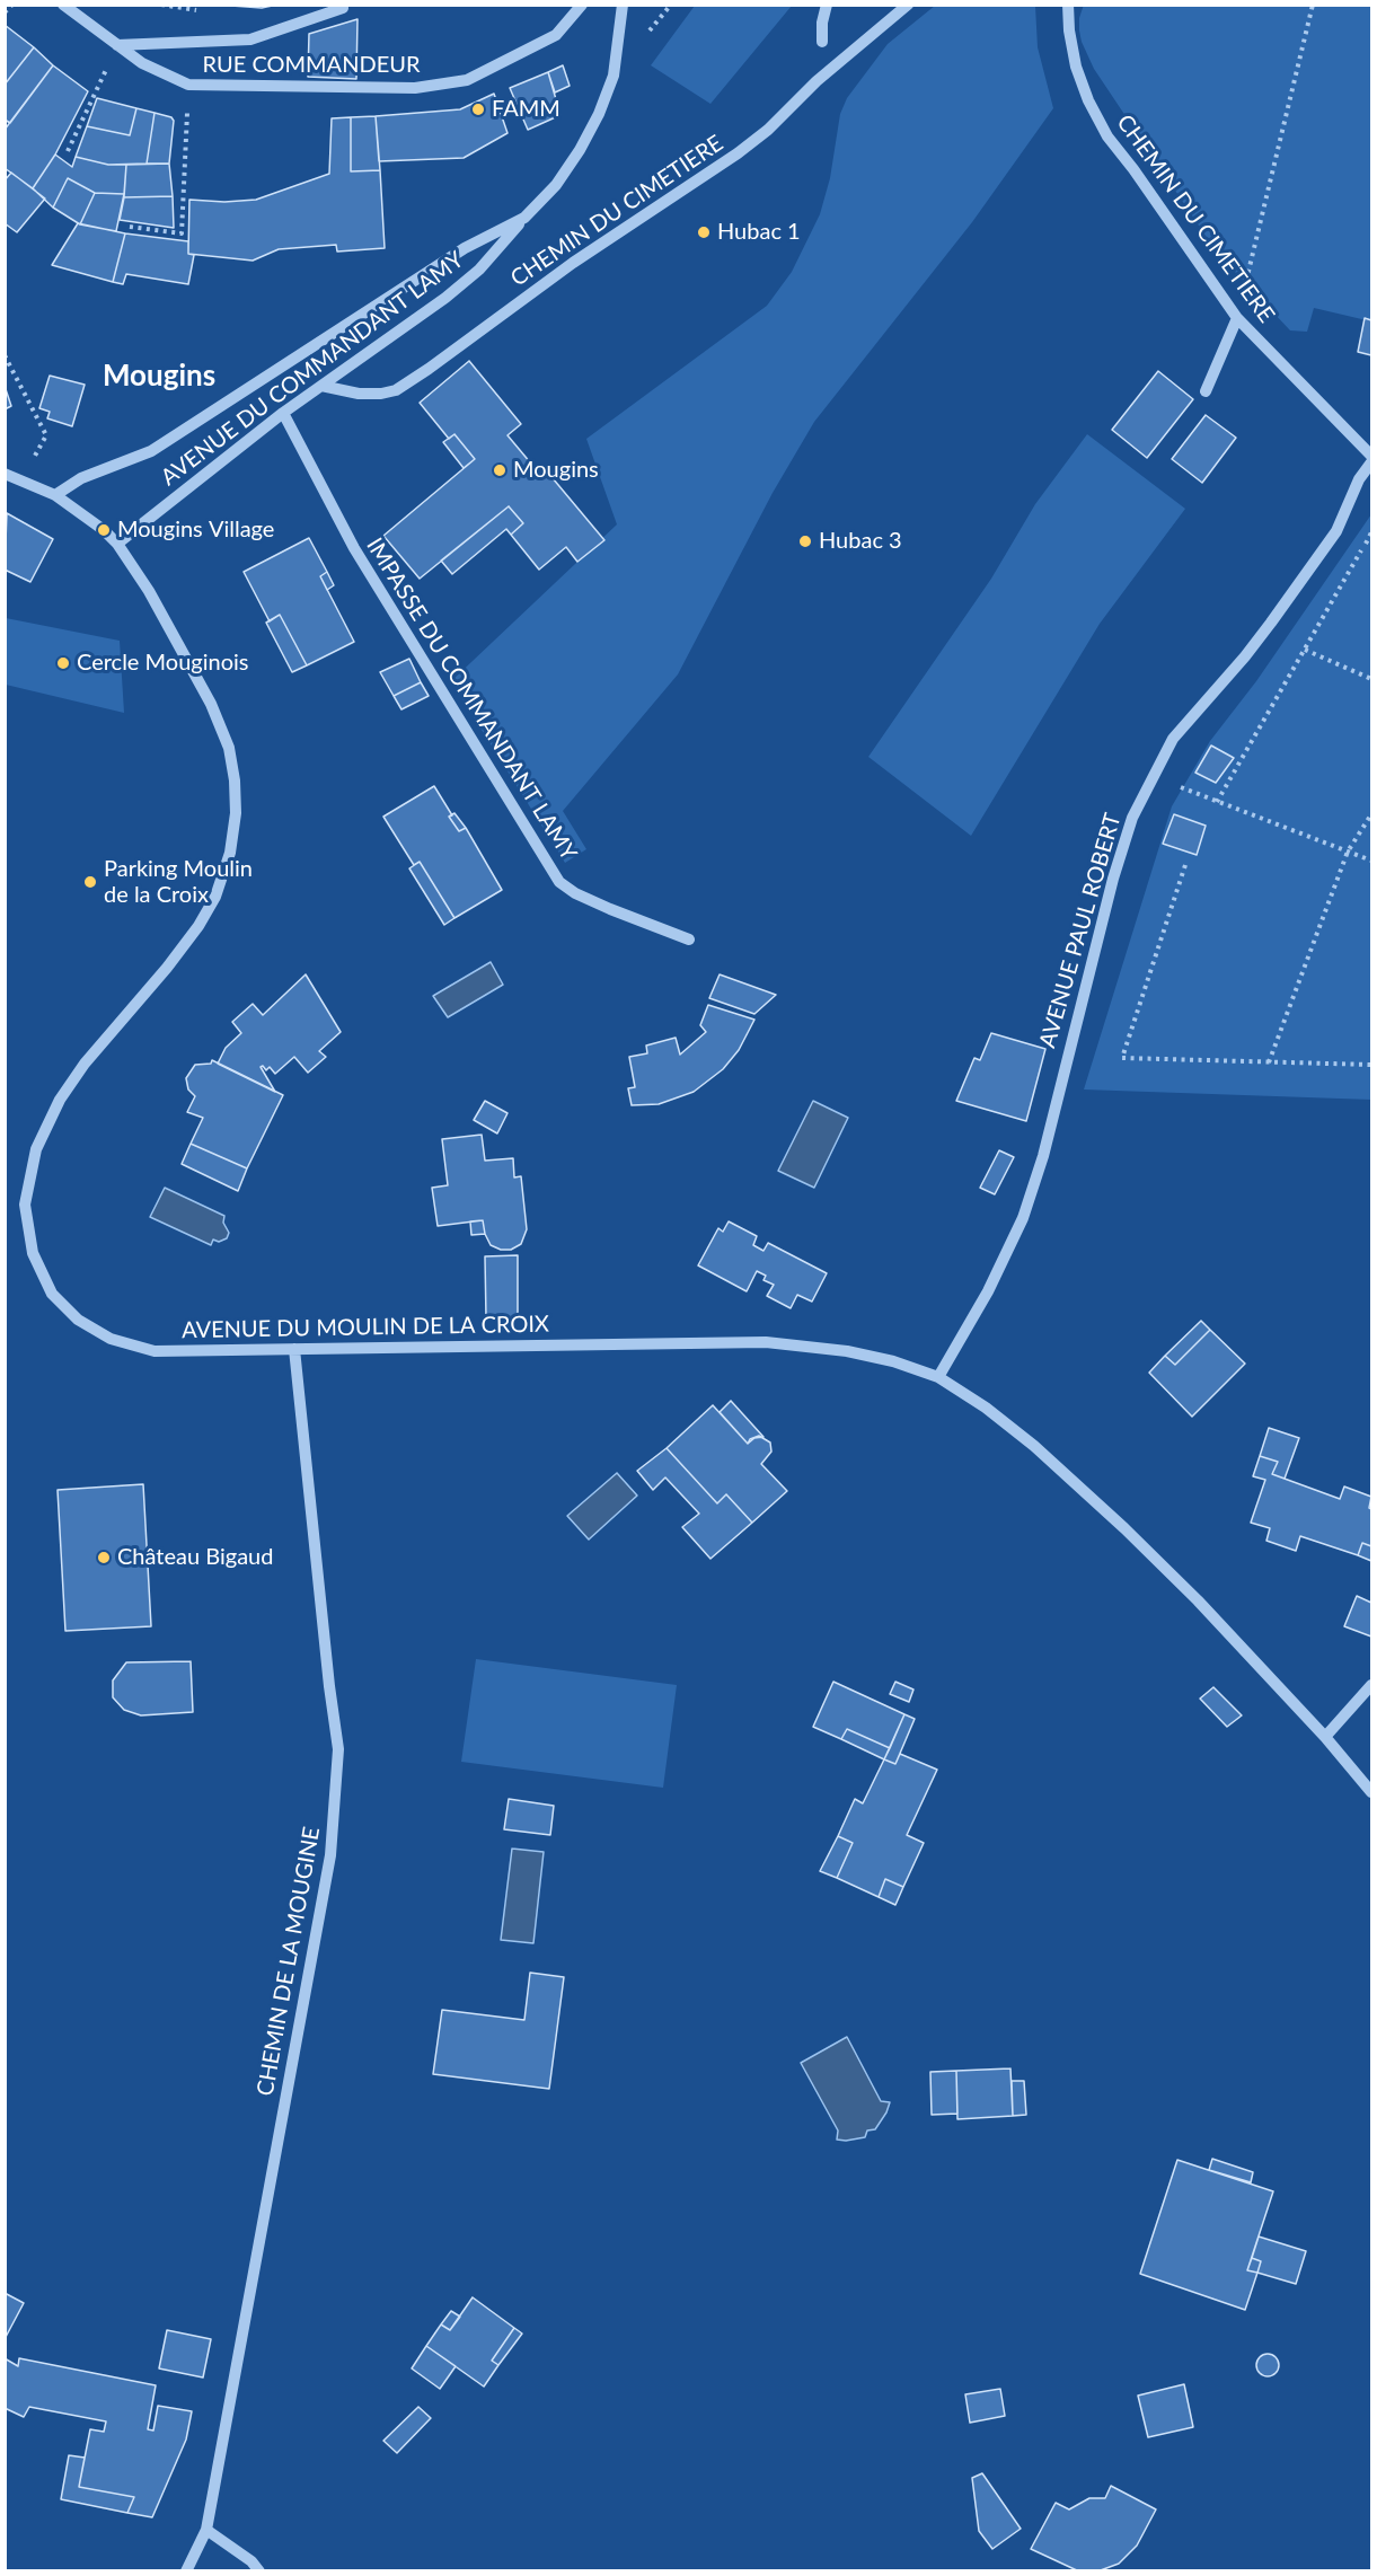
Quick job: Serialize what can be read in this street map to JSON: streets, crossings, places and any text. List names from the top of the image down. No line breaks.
{"streets":{"street":["RUE COMMANDEUR","CHEMIN DU CIMETIERE","AVENUE DU COMMANDANT LAMY","IMPASSE DU COMMANDANT LAMY","AVENUE PAUL ROBERT","AVENUE DU MOULIN DE LA CROIX","CHEMIN DE LA MOUGINE"]},"crossings":[["CHEMIN DU CIMETIERE","AVENUE DU COMMANDANT LAMY"],["AVENUE DU COMMANDANT LAMY","IMPASSE DU COMMANDANT LAMY"],["AVENUE DU COMMANDANT LAMY","AVENUE DU MOULIN DE LA CROIX"],["AVENUE PAUL ROBERT","AVENUE DU MOULIN DE LA CROIX"],["AVENUE DU MOULIN DE LA CROIX","CHEMIN DE LA MOUGINE"]],"districts":["Mougins"],"places":["FAMM","Hubac 1","Mougins","Mougins Village","Hubac 3","Cercle Mouginois","Parking Moulin de la Croix","Château Bigaud"]}
